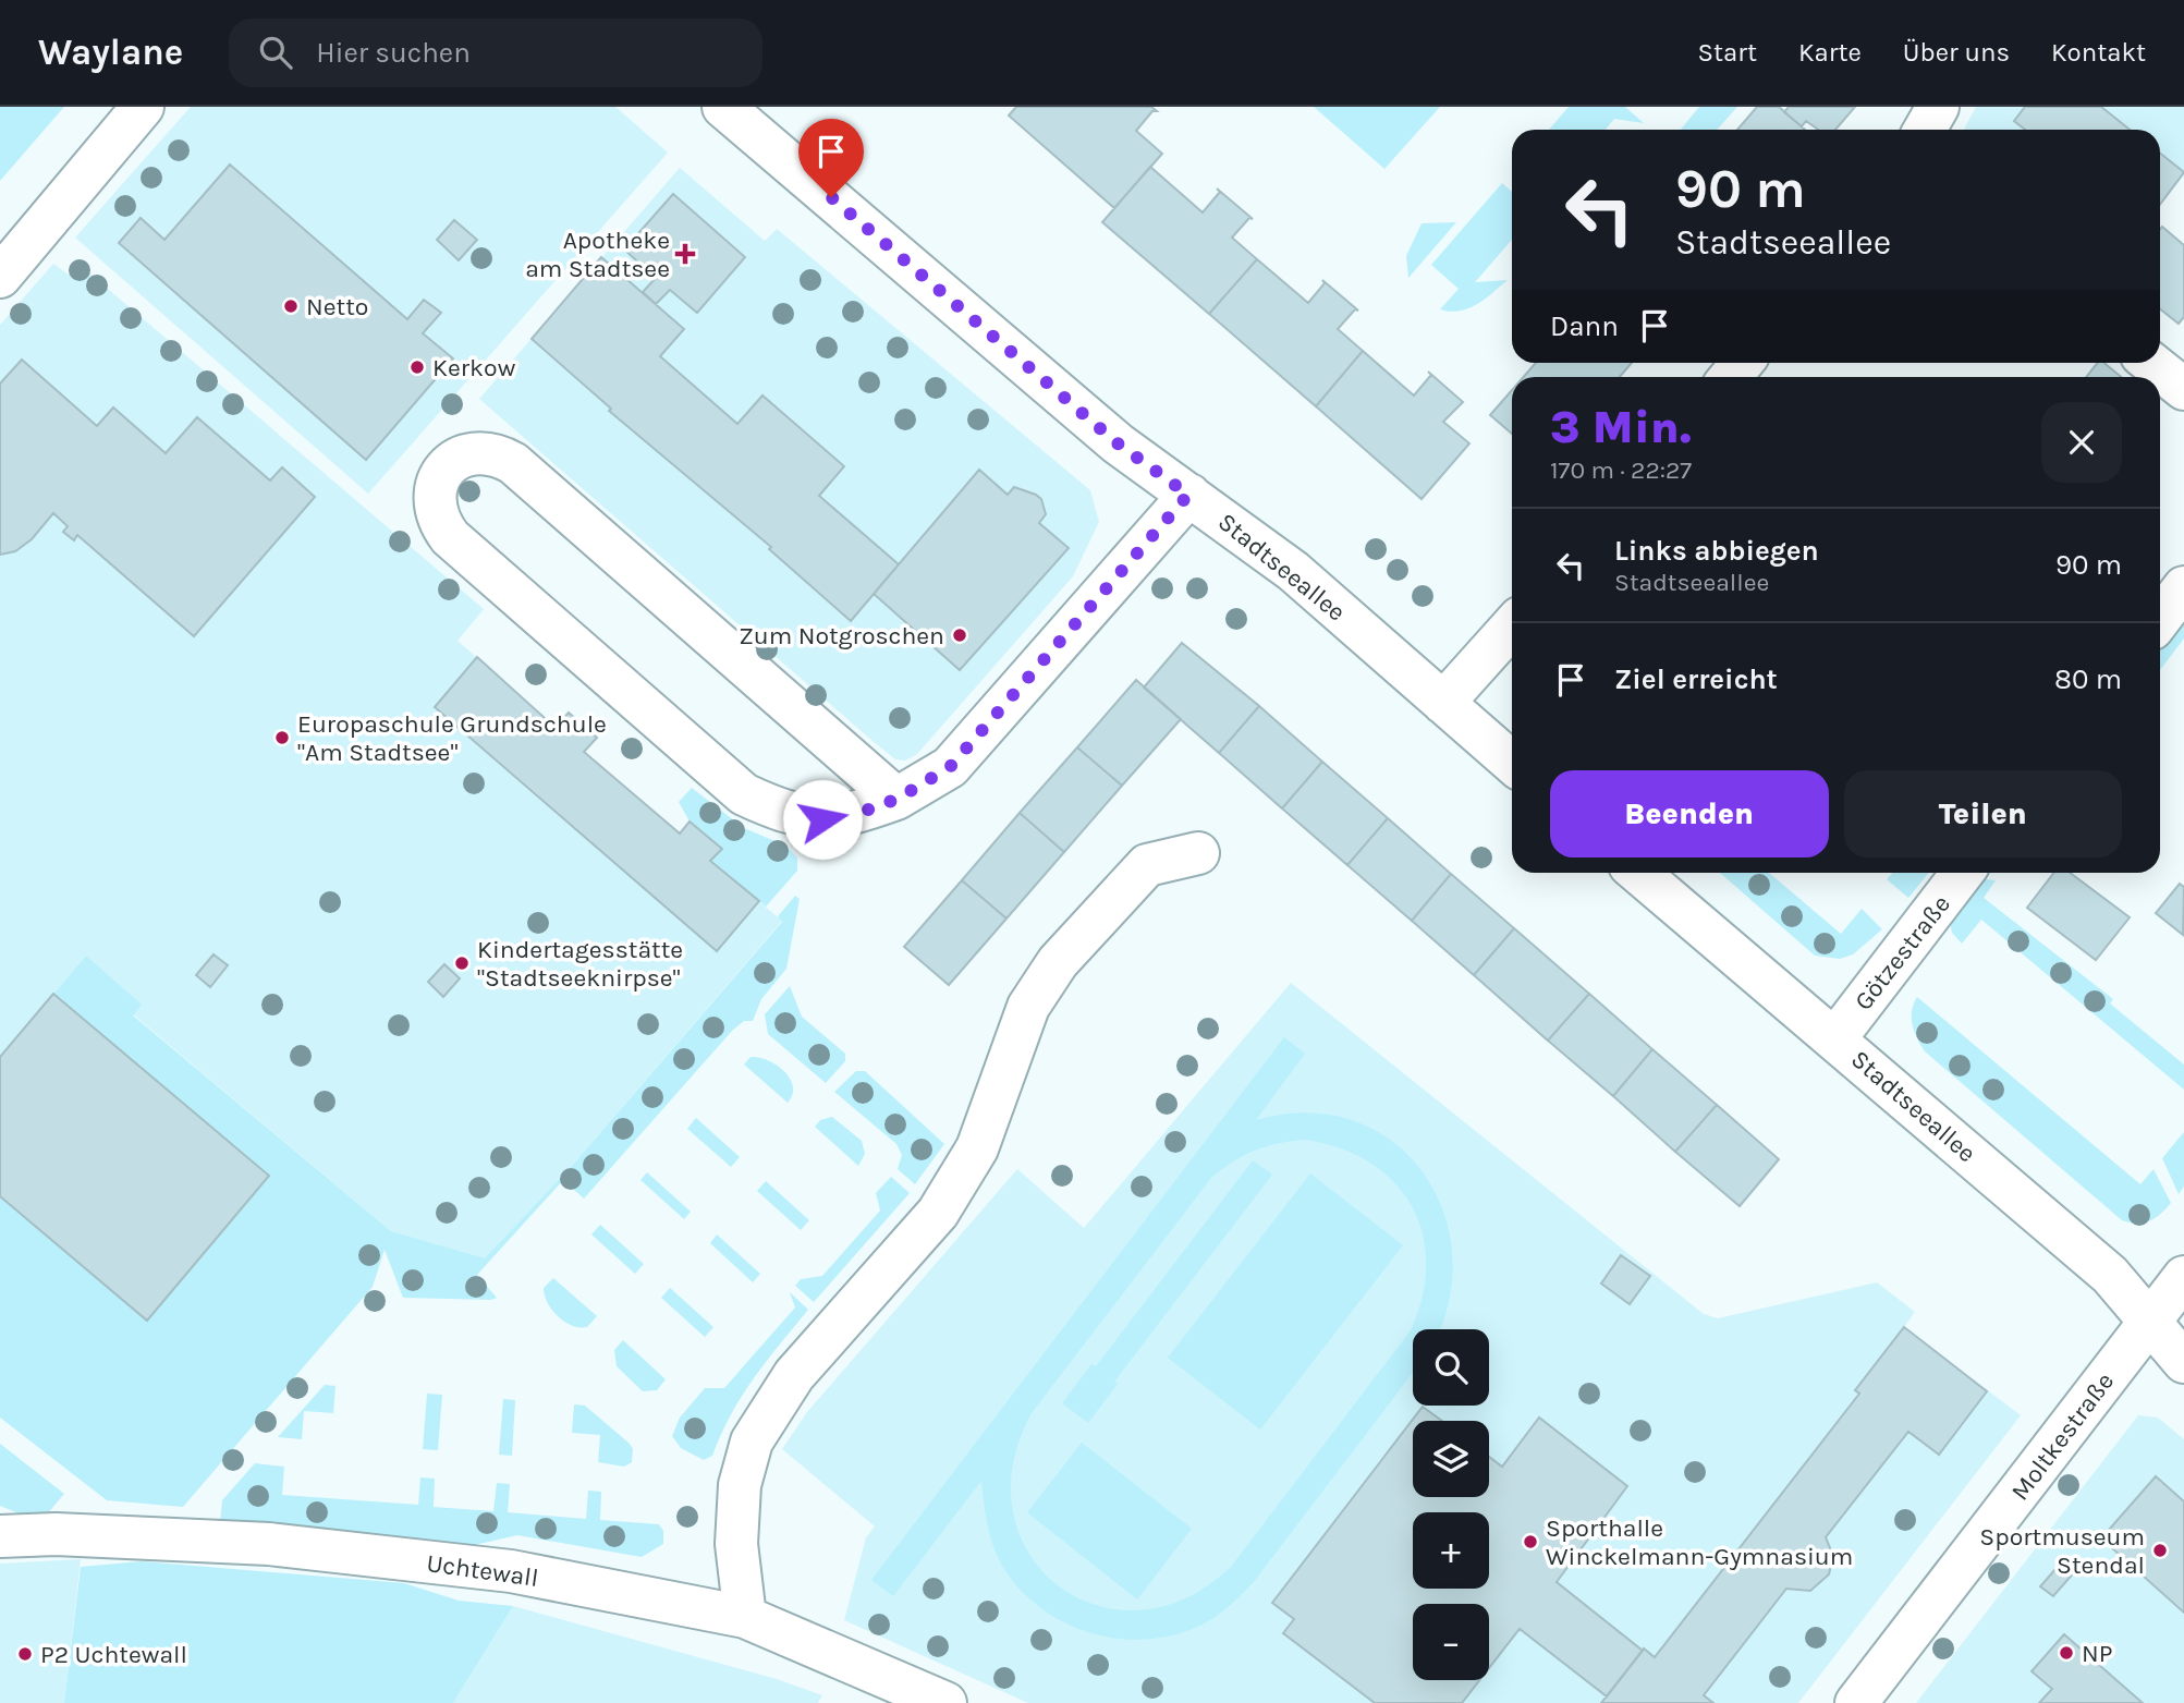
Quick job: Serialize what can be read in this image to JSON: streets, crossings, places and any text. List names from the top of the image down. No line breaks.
{"streets":{"street":["Stadtseeallee","Götzestraße","Moltkestraße","Uchtewall"]},"crossings":[["Stadtseeallee","Götzestraße"],["Stadtseeallee","Moltkestraße"]],"places":{"health":["Apotheke am Stadtsee"],"other":["Netto","Kerkow","Zum Notgroschen","Europaschule Grundschule \"Am Stadtsee\"","Kindertagesstätte \"Stadtseeknirpse\"","Sporthalle Winckelmann-Gymnasium","Sportmuseum Stendal","NP","P2 Uchtewall"]},"page":{"header":"Waylane","search":"Hier suchen","nav":["Start","Karte","Über uns","Kontakt"],"turn":["90 m","Stadtseeallee"],"then":"Dann","heading":["3 Min.","170 m · 22:27"],"list":[{"name":"Links abbiegen","note":"Stadtseeallee","value":"90 m"},{"name":"Ziel erreicht","value":"80 m"}],"buttons":["Beenden","Teilen"],"map_buttons":["+","−"]}}
